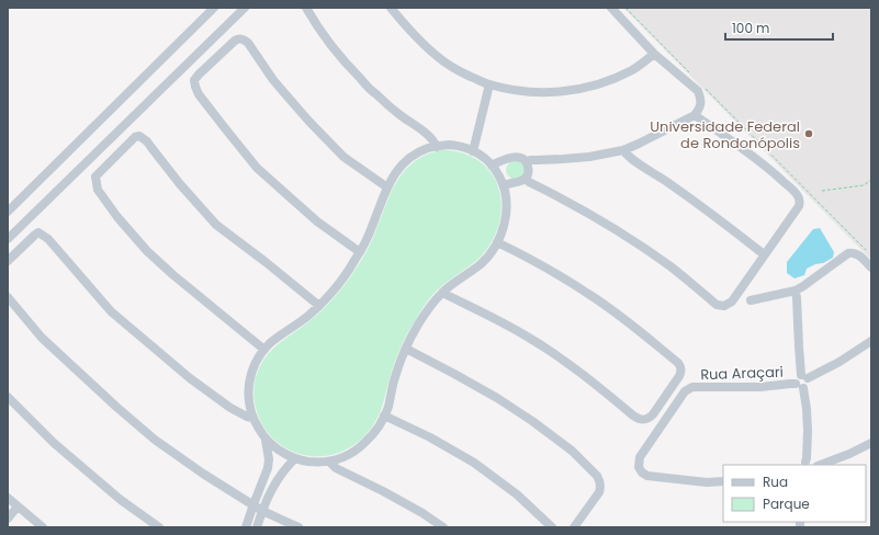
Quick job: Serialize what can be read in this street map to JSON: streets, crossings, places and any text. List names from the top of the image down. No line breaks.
{"streets":{"street":["Rua Araçari"]},"places":["Universidade Federal de Rondonópolis"],"legend":["Rua","Parque"],"scale_bar":"100 m"}
